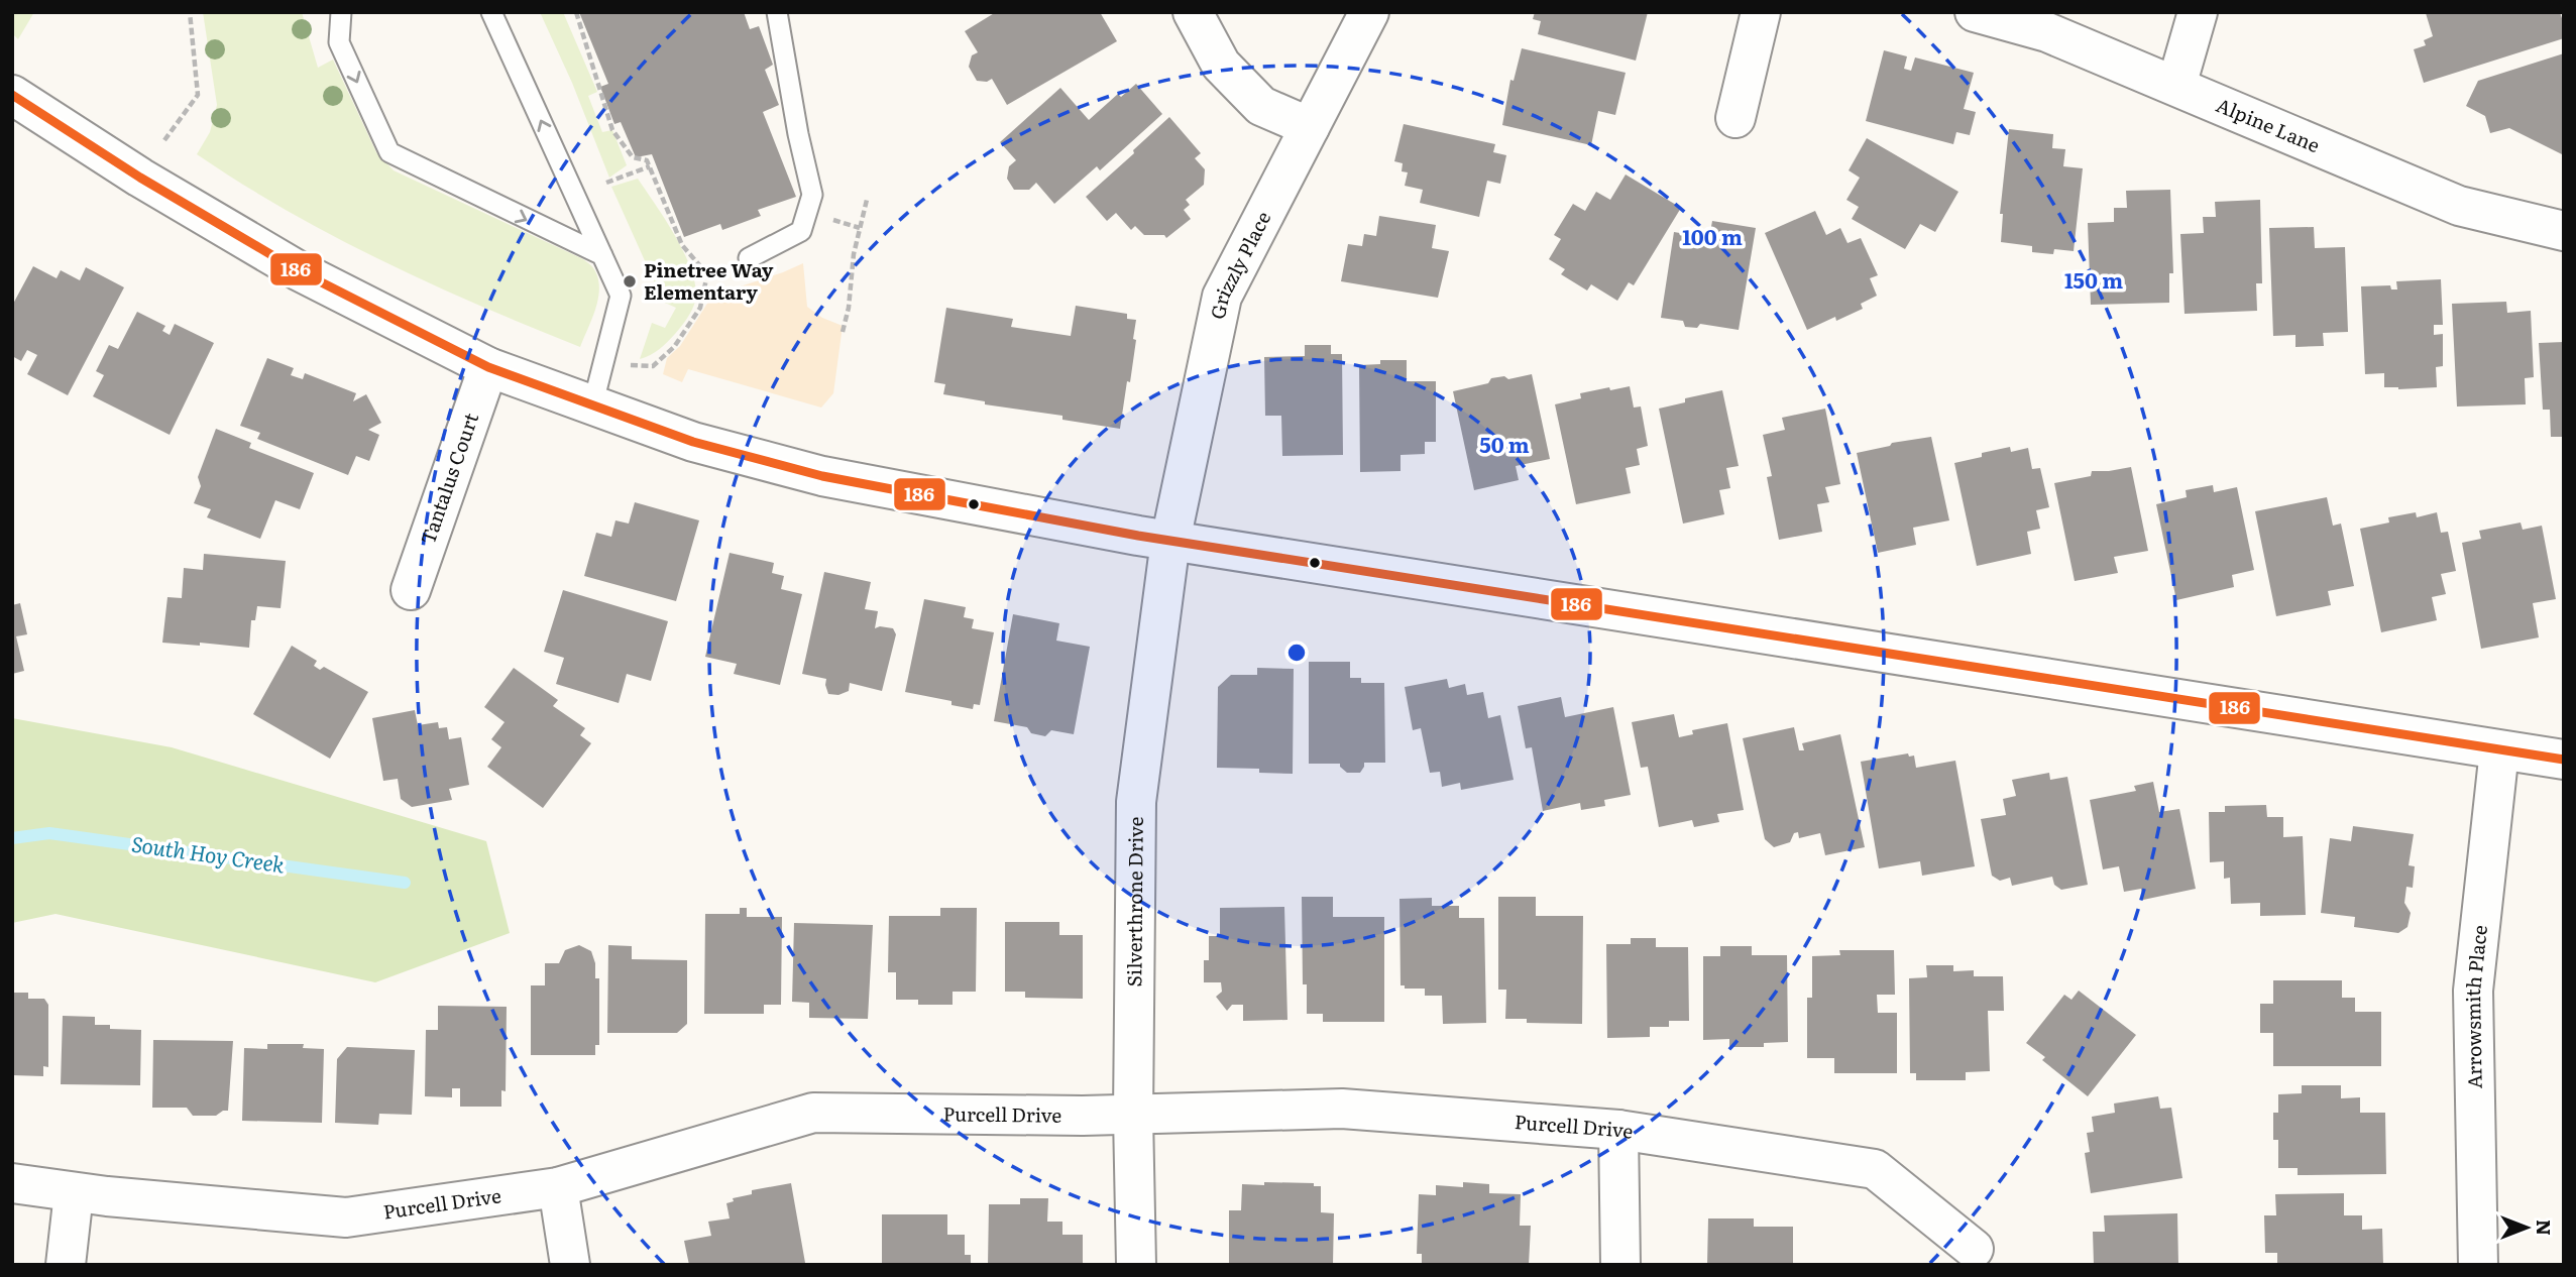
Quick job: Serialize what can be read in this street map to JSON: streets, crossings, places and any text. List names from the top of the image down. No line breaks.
{"streets":{"street":["Alpine Lane","Grizzly Place","Tantalus Court","Silverthrone Drive","Arrowsmith Place","Purcell Drive"]},"crossings":[["Grizzly Place","Silverthrone Drive"],["Silverthrone Drive","Purcell Drive"]],"water":["South Hoy Creek"],"places":["Pinetree Way Elementary"],"lines":["transit line 186"],"north":"right","rings":["100 m","150 m","50 m"]}
